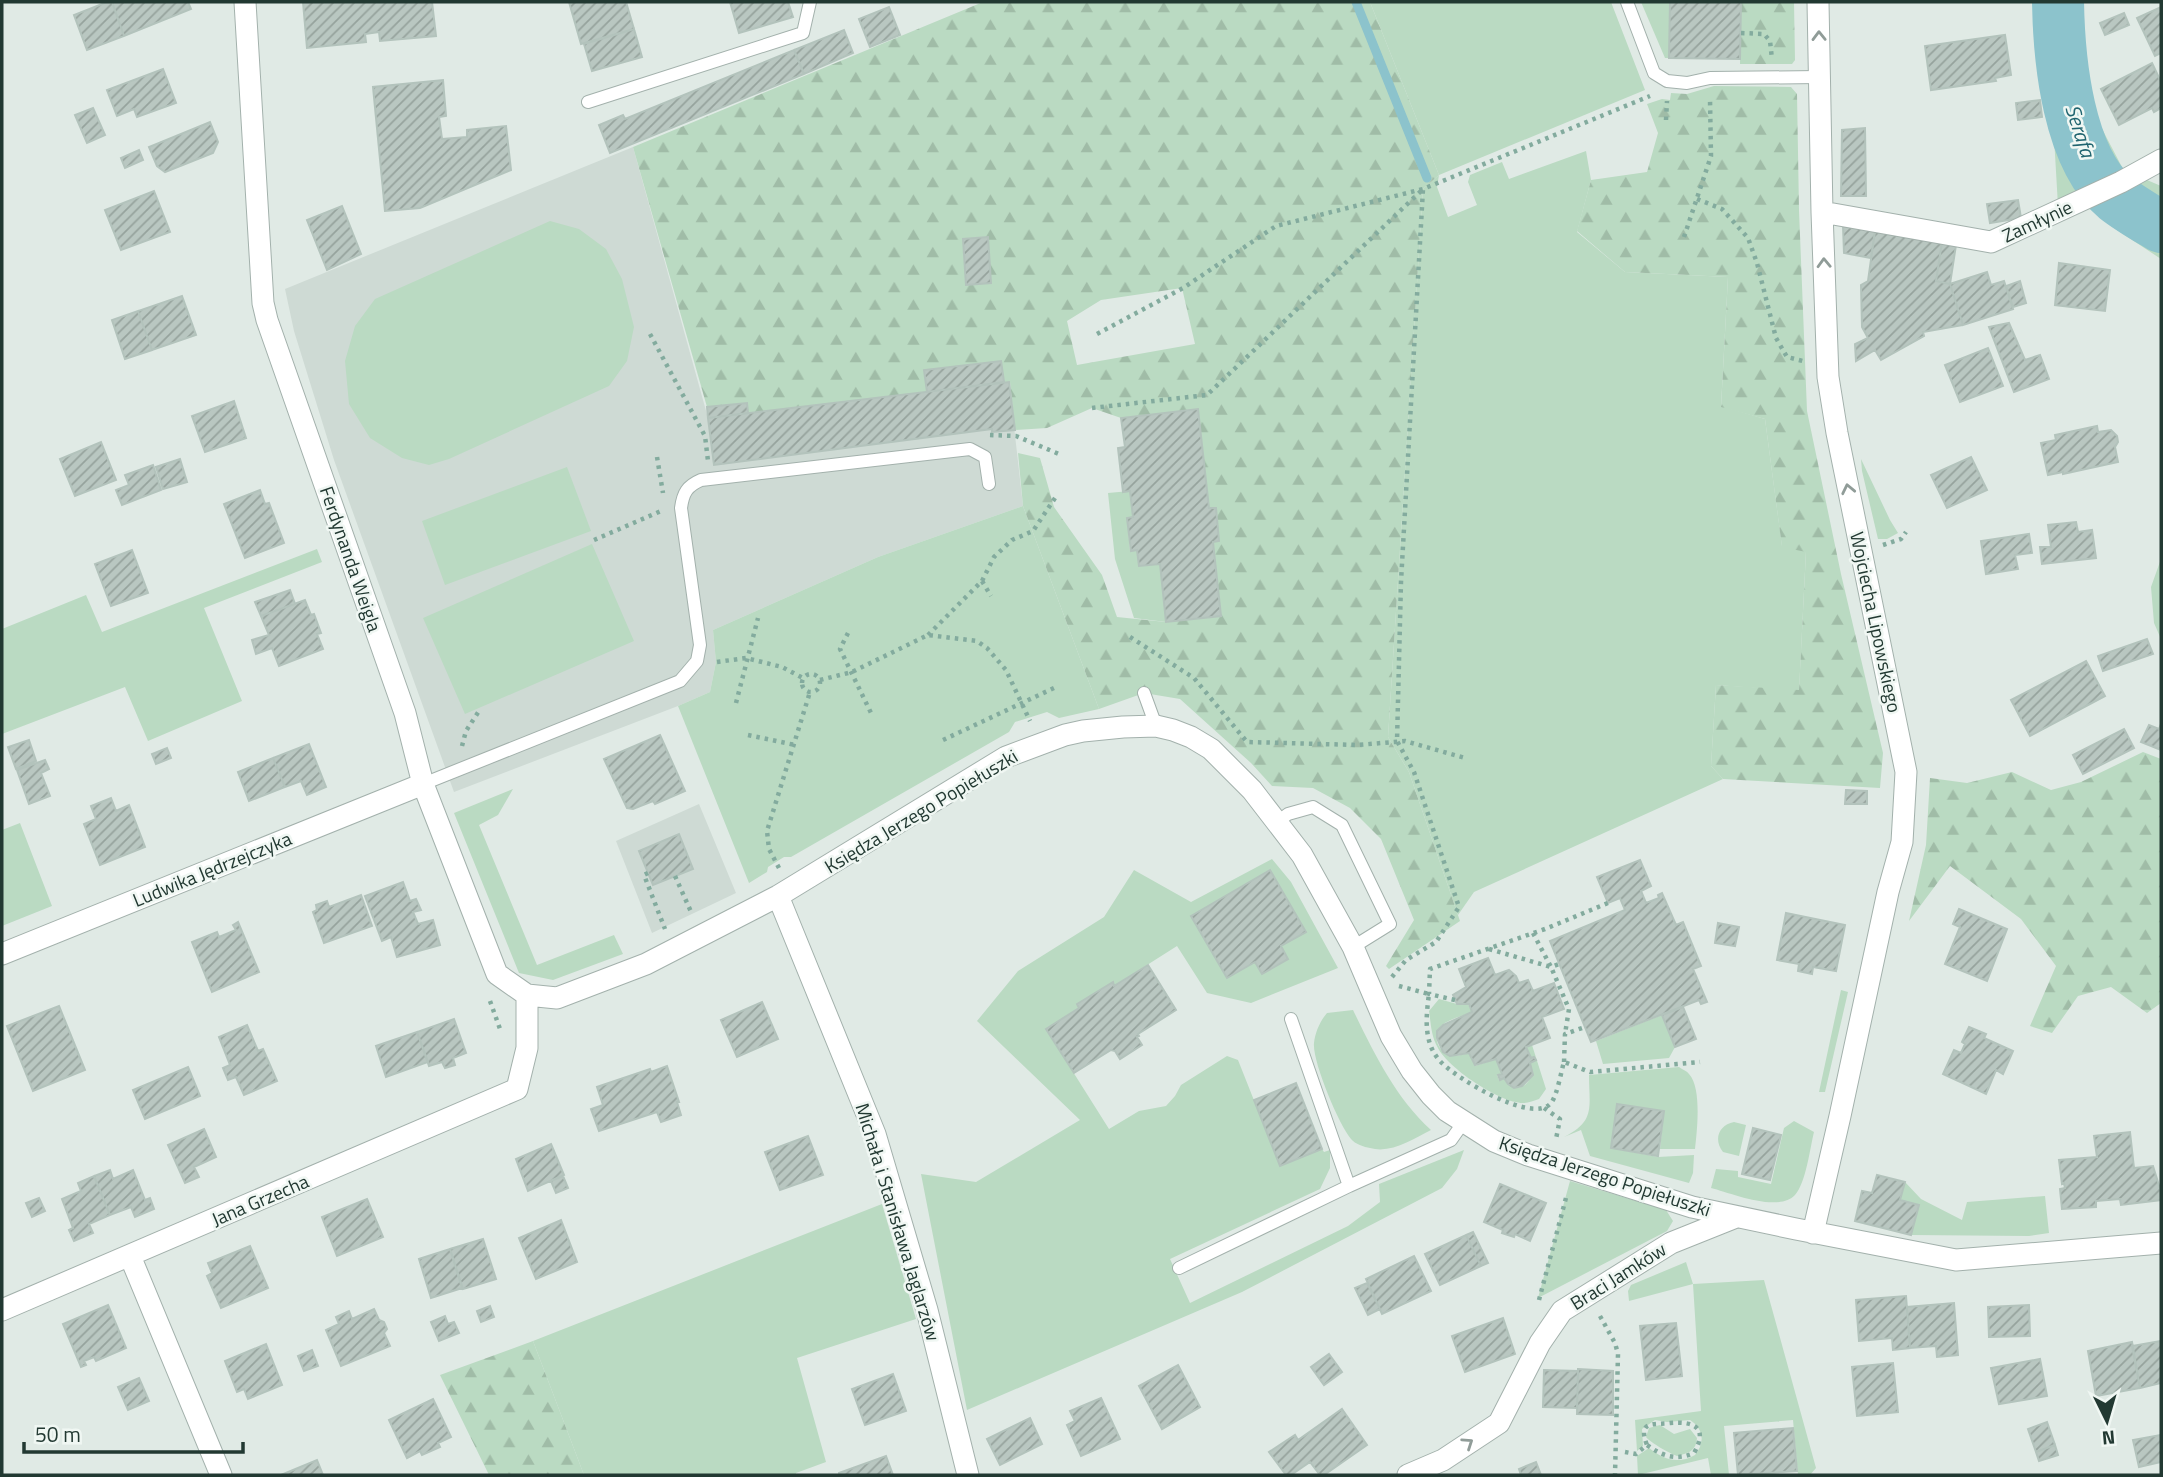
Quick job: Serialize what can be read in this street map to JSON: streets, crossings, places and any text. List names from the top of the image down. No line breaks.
{"streets":{"street":["Zamłynie","Ferdynanda Weigla","Wojciecha Lipowskiego","Księdza Jerzego Popiełuszki","Ludwika Jędrzejczyka","Jana Grzecha","Michała i Stanisława Jaglarzów","Braci Jamków"]},"crossings":[["Zamłynie","Wojciecha Lipowskiego"],["Ferdynanda Weigla","Księdza Jerzego Popiełuszki"],["Ferdynanda Weigla","Ludwika Jędrzejczyka"],["Ferdynanda Weigla","Jana Grzecha"],["Wojciecha Lipowskiego","Księdza Jerzego Popiełuszki"],["Księdza Jerzego Popiełuszki","Jana Grzecha"],["Księdza Jerzego Popiełuszki","Michała i Stanisława Jaglarzów"],["Księdza Jerzego Popiełuszki","Braci Jamków"]],"one_way":["Wojciecha Lipowskiego","Braci Jamków"],"water":["Serafa"],"scale_bar":"50 m","north":"bottom"}
